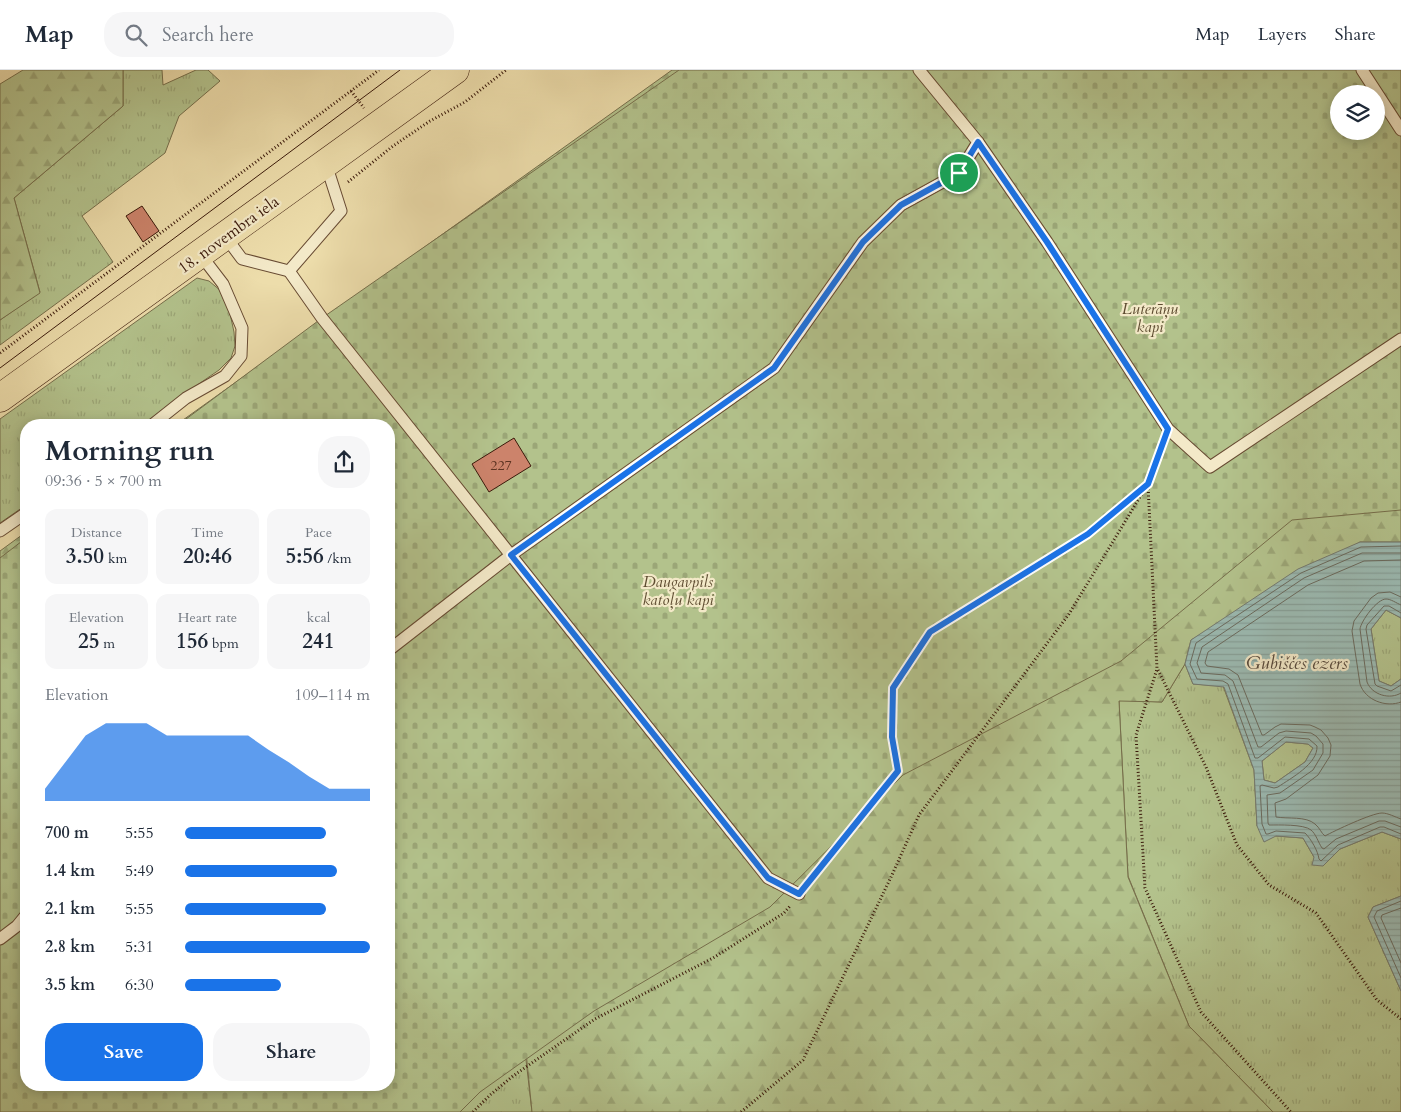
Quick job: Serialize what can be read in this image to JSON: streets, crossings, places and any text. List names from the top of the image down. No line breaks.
{"streets":{"main road":["18. novembra iela"]},"water":["Gubiščes ezers"],"parks":["Luterāņu kapi","Daugavpils katoļu kapi"],"house_numbers":["227"],"page":{"header":"Map","search":"Search here","nav":["Map","Layers","Share"],"heading":["Morning run","09:36 · 5 × 700 m"],"stats":[["Distance","3.50 km"],["Time","20:46"],["Pace","5:56 /km"],["Elevation","25 m"],["Heart rate","156 bpm"],["kcal","241"]],"chart":["Elevation","109–114 m"],"list":[{"name":"700 m","note":"5:55"},{"name":"1.4 km","note":"5:49"},{"name":"2.1 km","note":"5:55"},{"name":"2.8 km","note":"5:31"},{"name":"3.5 km","note":"6:30"}],"buttons":["Save","Share"]}}
